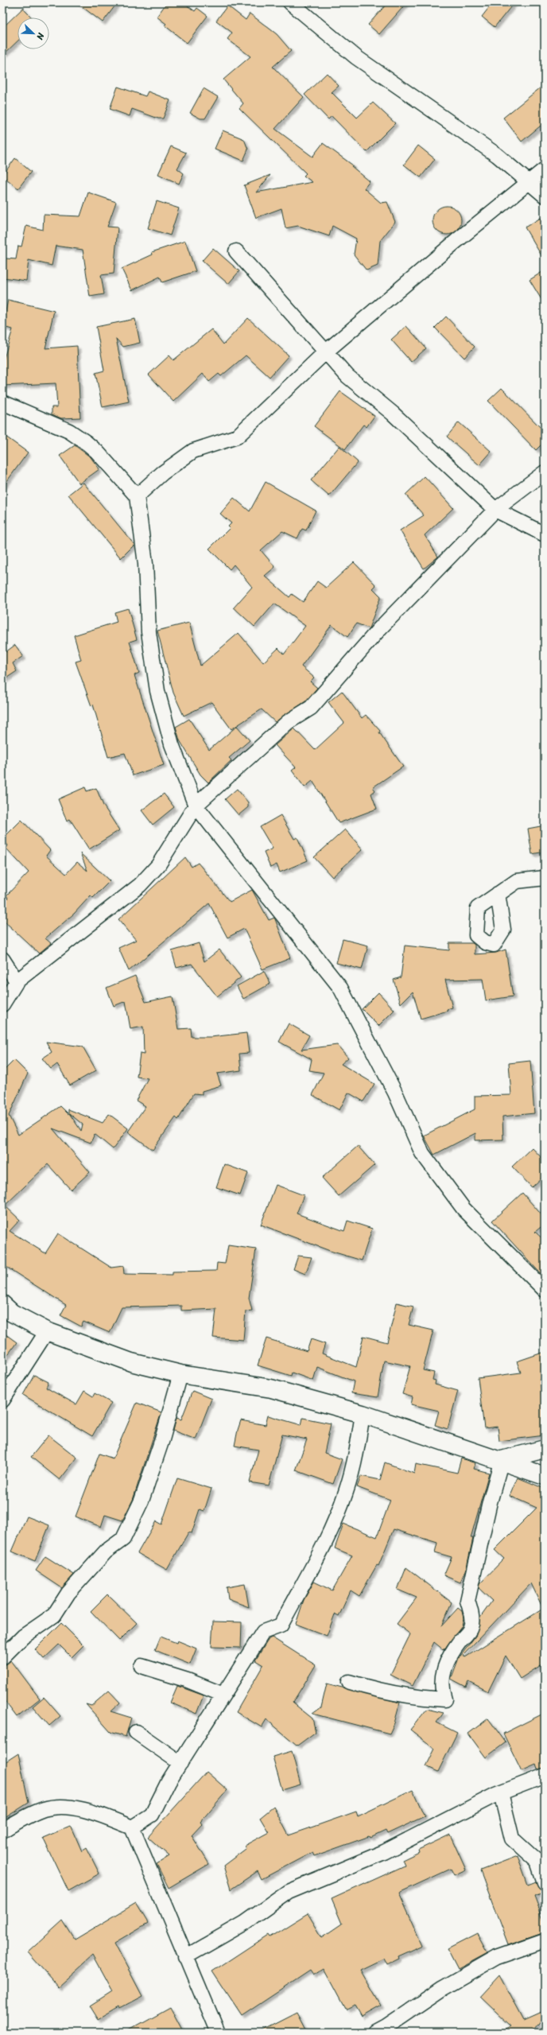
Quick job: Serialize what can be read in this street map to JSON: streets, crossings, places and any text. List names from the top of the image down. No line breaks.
{"north":"bottom right"}
